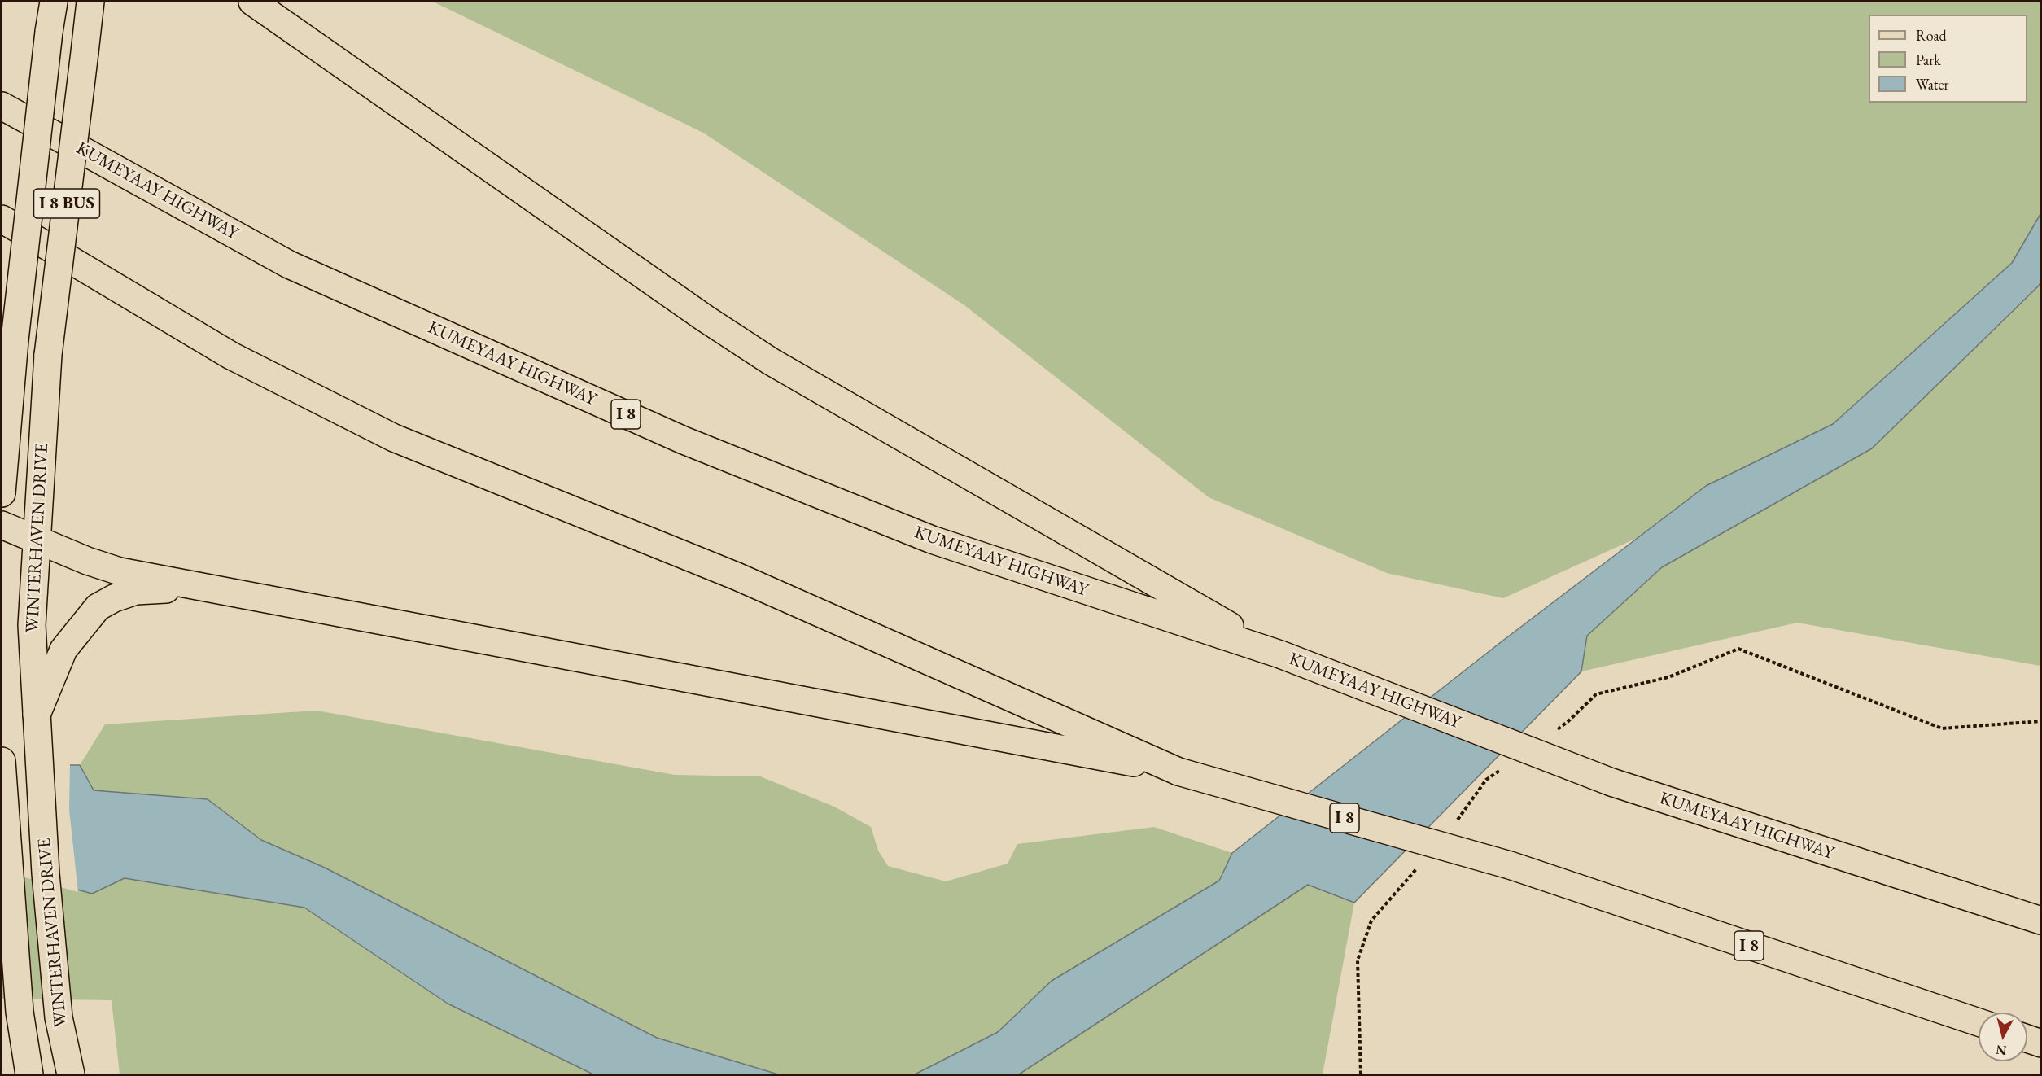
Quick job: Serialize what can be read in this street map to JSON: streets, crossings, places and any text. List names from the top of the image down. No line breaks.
{"streets":{"main road":["KUMEYAAY HIGHWAY","I 8 BUS","I 8","WINTERHAVEN DRIVE"]},"legend":["Road","Park","Water"],"north":"bottom"}
